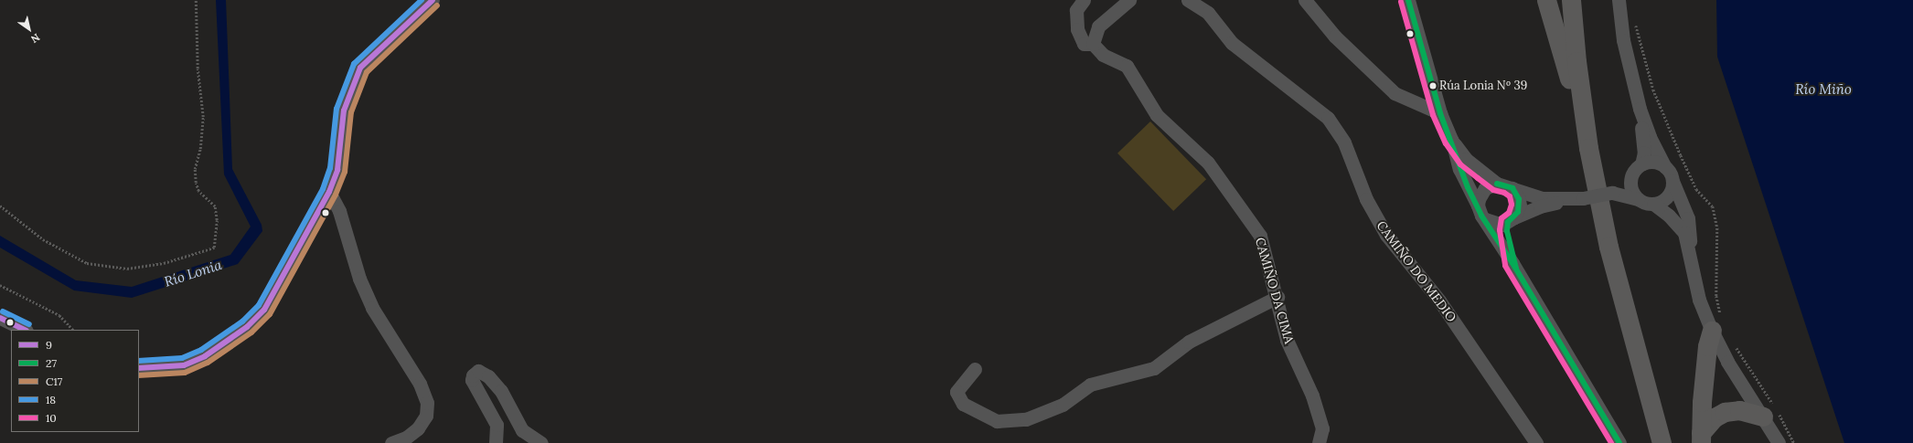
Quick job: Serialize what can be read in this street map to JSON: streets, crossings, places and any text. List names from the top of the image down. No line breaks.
{"streets":{"street":["CAMIÑO DO MEDIO","CAMIÑO DA CIMA"]},"water":["Río Miño","Río Lonia"],"places":["Rúa Lonia Nº 39"],"lines":["transit line 9","transit line 27","transit line 18","transit line 10","transit line C17"],"legend":["9","27","C17","18","10"],"north":"bottom right"}
